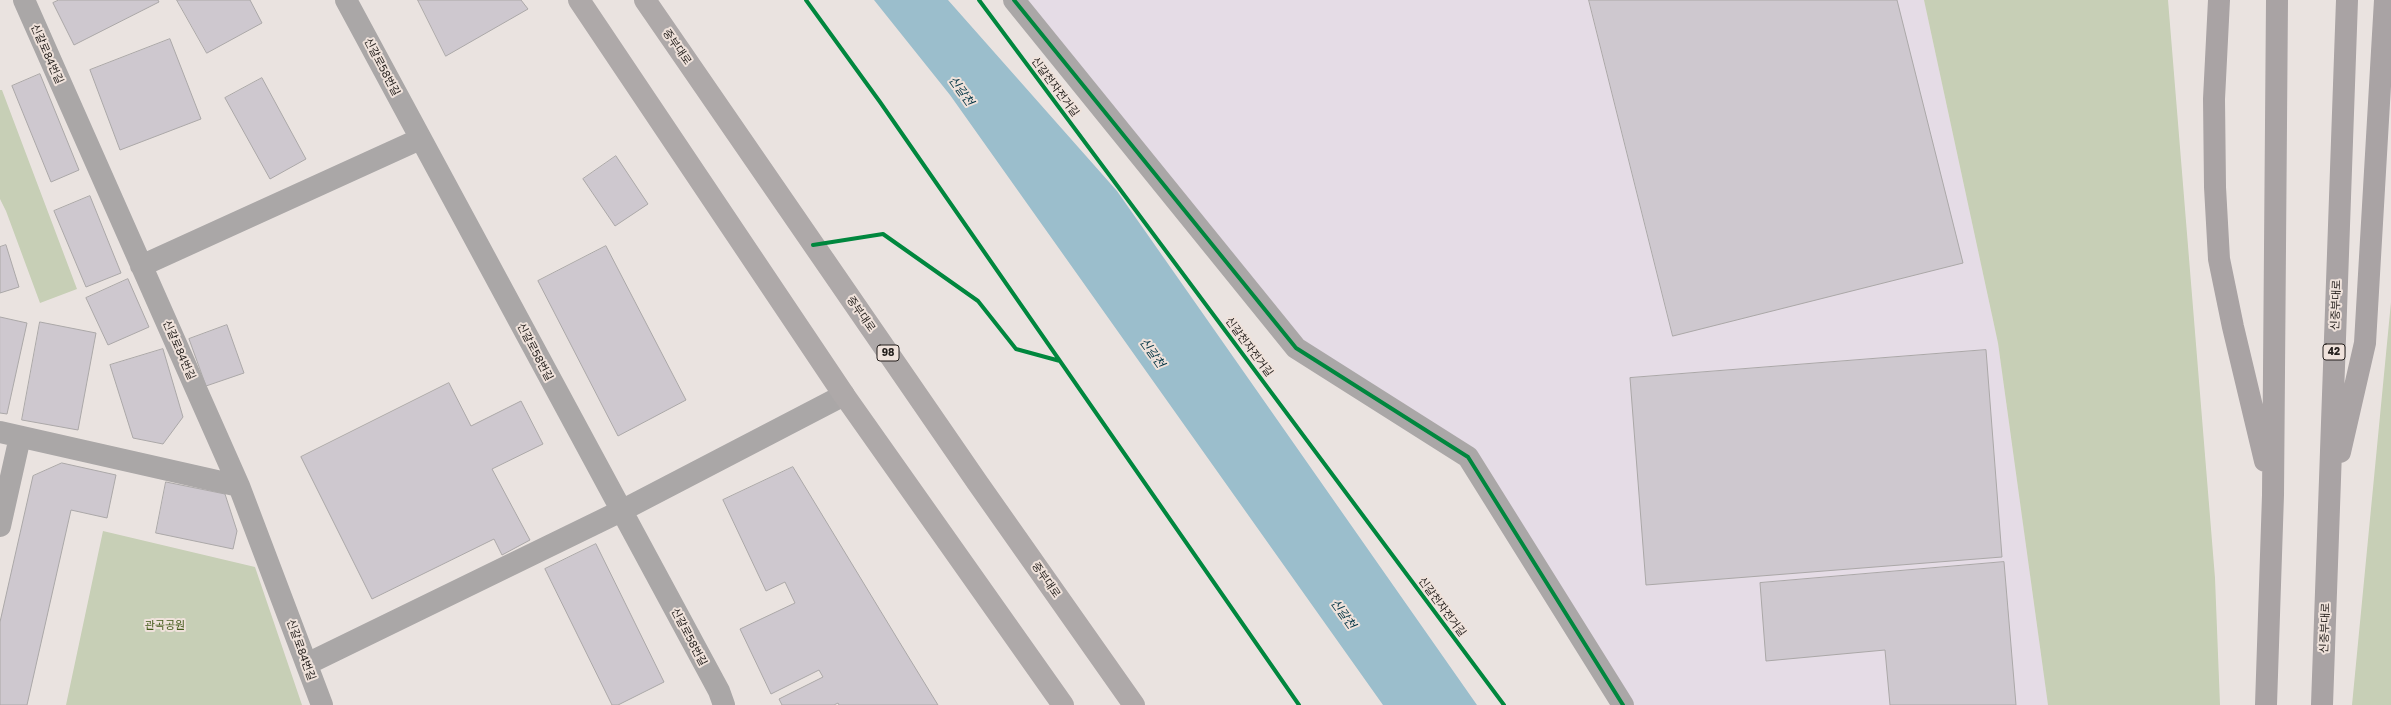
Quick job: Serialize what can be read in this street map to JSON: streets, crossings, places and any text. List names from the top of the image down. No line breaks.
{"streets":{"highway":["신중부대로","42"],"main road":["중부대로","98"],"street":["신갈로84번길","신갈로58번길"],"cycle path":["신갈천자전거길"]},"water":["신갈천"],"parks":["관곡공원"]}
